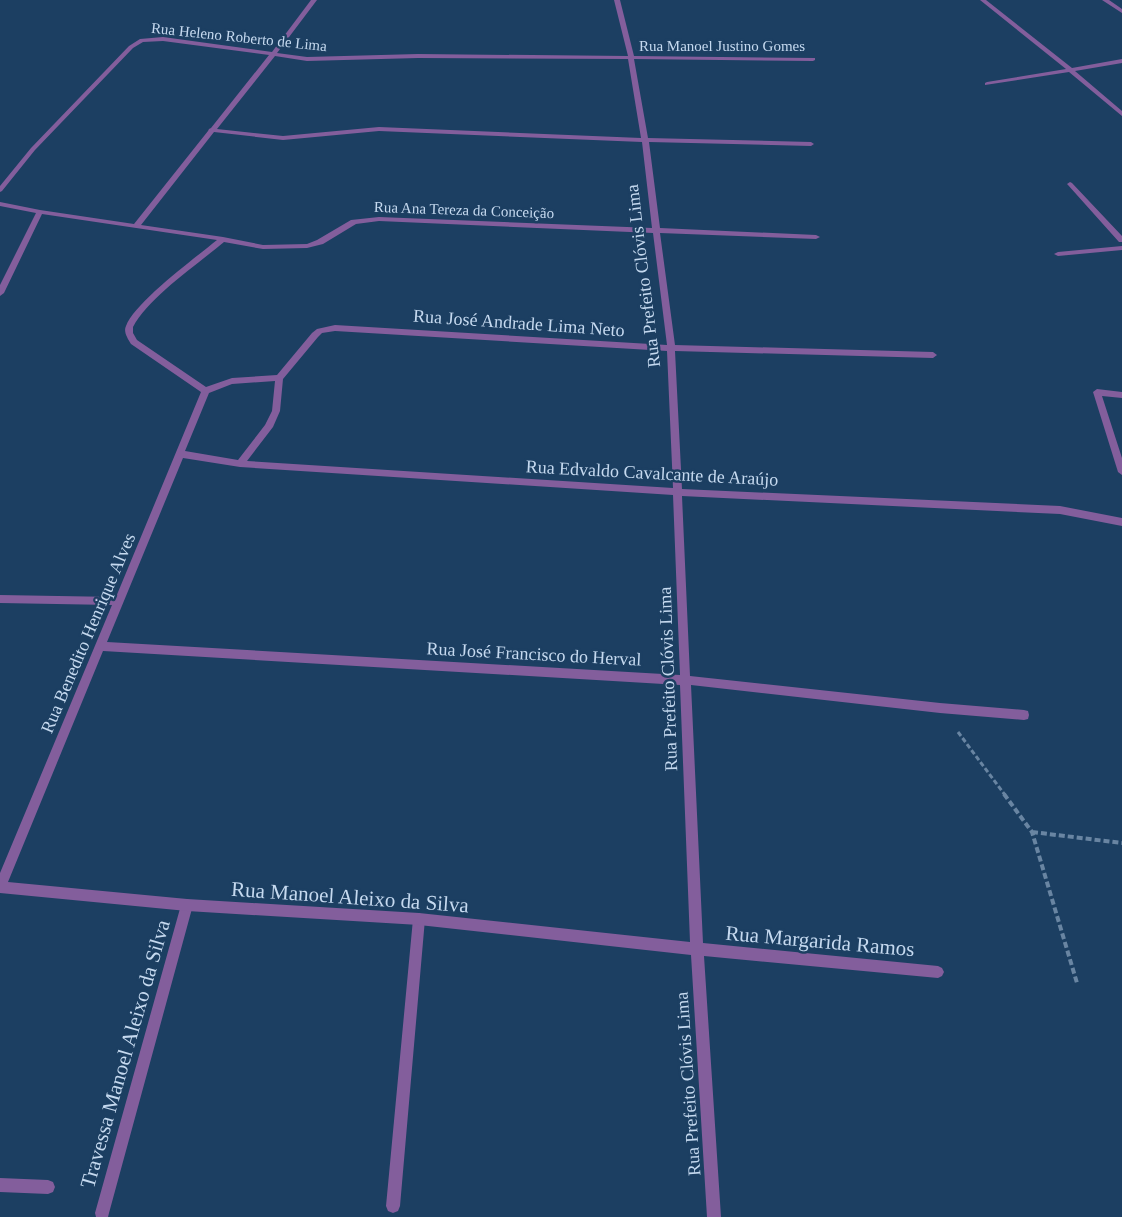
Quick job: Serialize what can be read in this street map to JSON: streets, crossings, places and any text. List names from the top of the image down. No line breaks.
{"streets":{"street":["Rua Heleno Roberto de Lima","Rua Manoel Justino Gomes","Rua Ana Tereza da Conceição","Rua Prefeito Clóvis Lima","Rua José Andrade Lima Neto","Rua Edvaldo Cavalcante de Araújo","Rua Benedito Henrique Alves","Rua José Francisco do Herval","Rua Manoel Aleixo da Silva","Rua Margarida Ramos","Travessa Manoel Aleixo da Silva"]},"crossings":[["Rua Heleno Roberto de Lima","Rua Manoel Justino Gomes"],["Rua Heleno Roberto de Lima","Rua Prefeito Clóvis Lima"],["Rua Manoel Justino Gomes","Rua Prefeito Clóvis Lima"],["Rua Ana Tereza da Conceição","Rua Prefeito Clóvis Lima"],["Rua Prefeito Clóvis Lima","Rua José Andrade Lima Neto"],["Rua Prefeito Clóvis Lima","Rua Edvaldo Cavalcante de Araújo"],["Rua Prefeito Clóvis Lima","Rua José Francisco do Herval"],["Rua Prefeito Clóvis Lima","Rua Manoel Aleixo da Silva"],["Rua Prefeito Clóvis Lima","Rua Margarida Ramos"],["Rua Edvaldo Cavalcante de Araújo","Rua Benedito Henrique Alves"],["Rua Benedito Henrique Alves","Rua José Francisco do Herval"],["Rua Benedito Henrique Alves","Rua Manoel Aleixo da Silva"],["Rua Manoel Aleixo da Silva","Rua Margarida Ramos"],["Rua Manoel Aleixo da Silva","Travessa Manoel Aleixo da Silva"]]}
